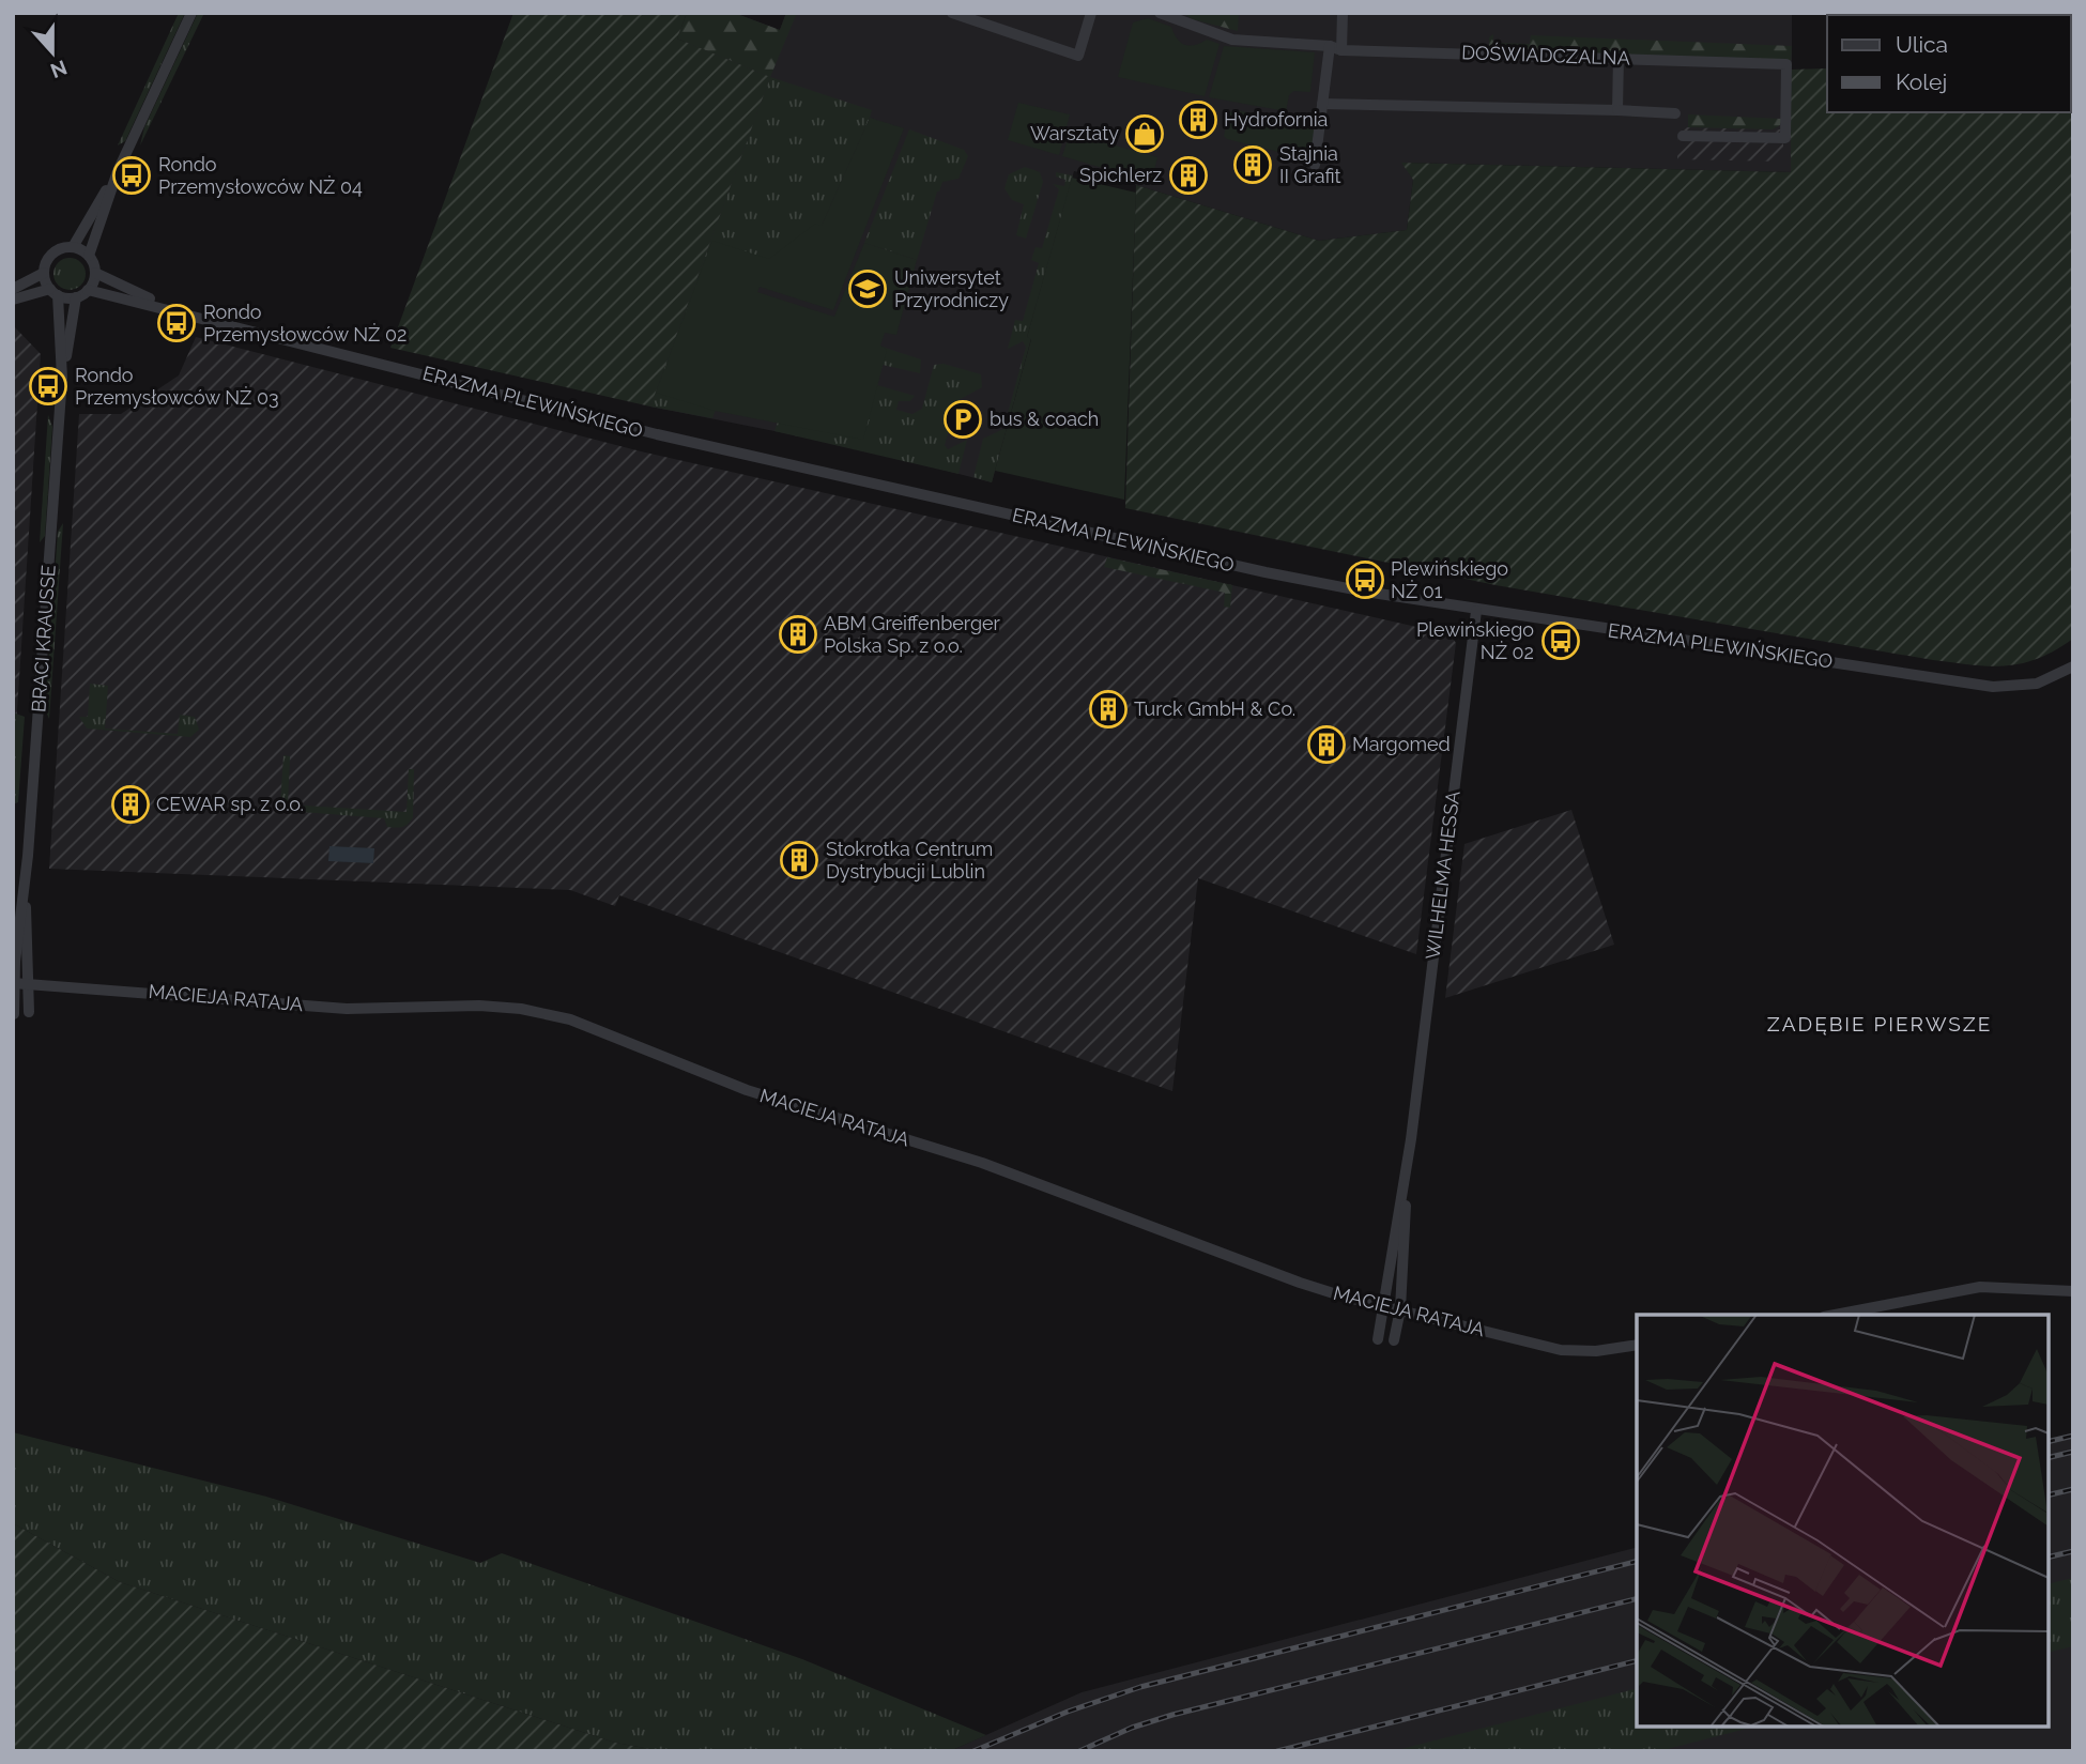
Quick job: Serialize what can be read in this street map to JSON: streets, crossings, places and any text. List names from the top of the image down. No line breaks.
{"streets":{"street":["DOŚWIADCZALNA","ERAZMA PLEWIŃSKIEGO","BRACI KRAUSSE","WILHELMA HESSA","MACIEJA RATAJA"]},"crossings":[["ERAZMA PLEWIŃSKIEGO","BRACI KRAUSSE"],["ERAZMA PLEWIŃSKIEGO","WILHELMA HESSA"],["BRACI KRAUSSE","MACIEJA RATAJA"],["WILHELMA HESSA","MACIEJA RATAJA"]],"districts":["ZADĘBIE PIERWSZE"],"places":{"building":["Hydrofornia","Stajnia II Grafit","Spichlerz","ABM Greiffenberger Polska Sp. z o.o.","Turck GmbH & Co.","Margomed","CEWAR sp. z o.o.","Stokrotka Centrum Dystrybucji Lublin"],"shop":["Warsztaty"],"bus stop":["Rondo Przemysłowców NŻ 04","Rondo Przemysłowców NŻ 02","Rondo Przemysłowców NŻ 03","Plewińskiego NŻ 01","Plewińskiego NŻ 02"],"school or university":["Uniwersytet Przyrodniczy"],"parking":["bus & coach"]},"legend":["Ulica","Kolej"],"north":"bottom"}
